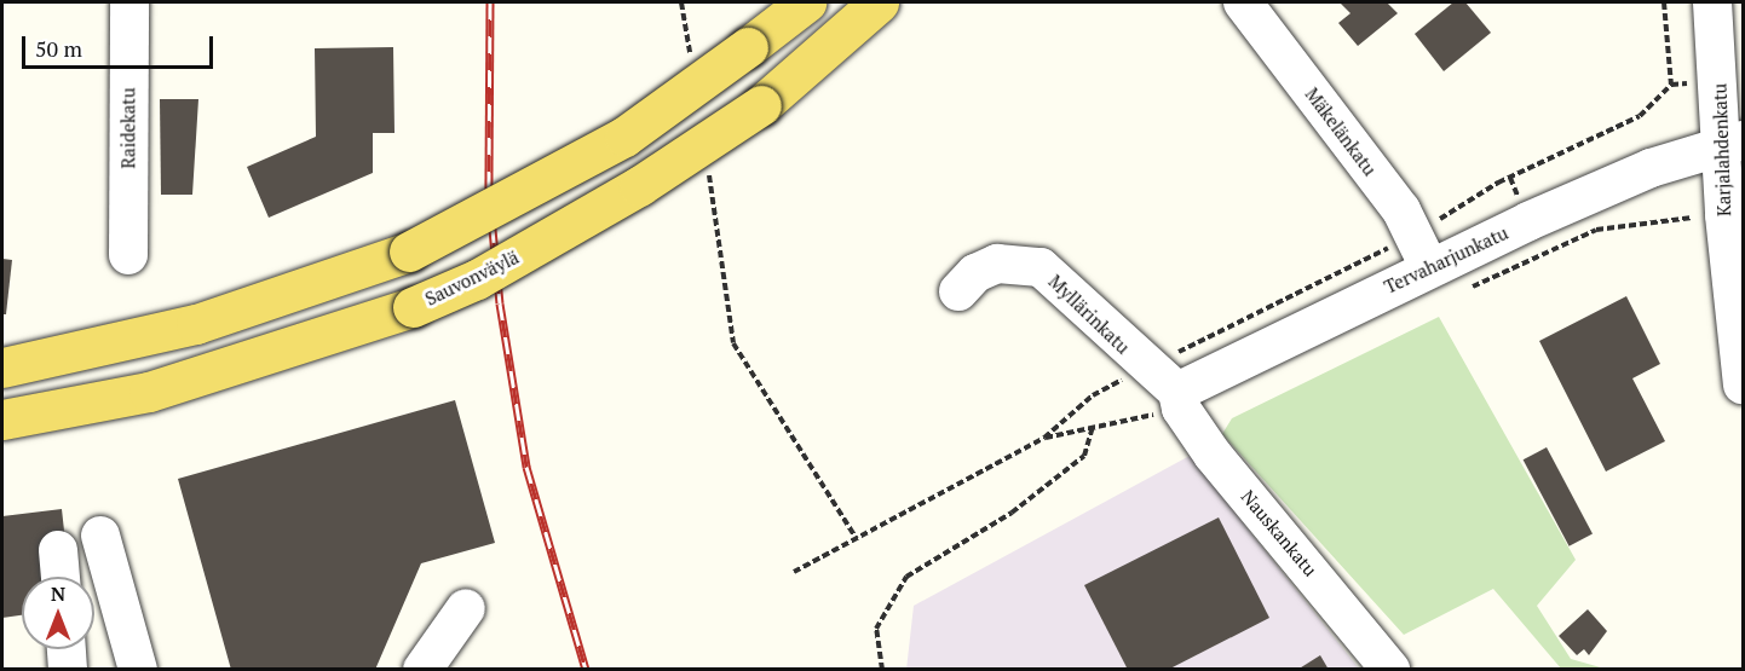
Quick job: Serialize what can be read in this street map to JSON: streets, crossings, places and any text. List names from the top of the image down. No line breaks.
{"streets":{"main road":["Sauvonväylä"],"street":["Raidekatu","Mäkelänkatu","Karjalahdenkatu","Tervaharjunkatu","Myllärinkatu","Nauskankatu"]},"crossings":[["Mäkelänkatu","Tervaharjunkatu"],["Karjalahdenkatu","Tervaharjunkatu"],["Tervaharjunkatu","Myllärinkatu"],["Tervaharjunkatu","Nauskankatu"],["Myllärinkatu","Nauskankatu"]],"scale_bar":"50 m","north":"top"}
